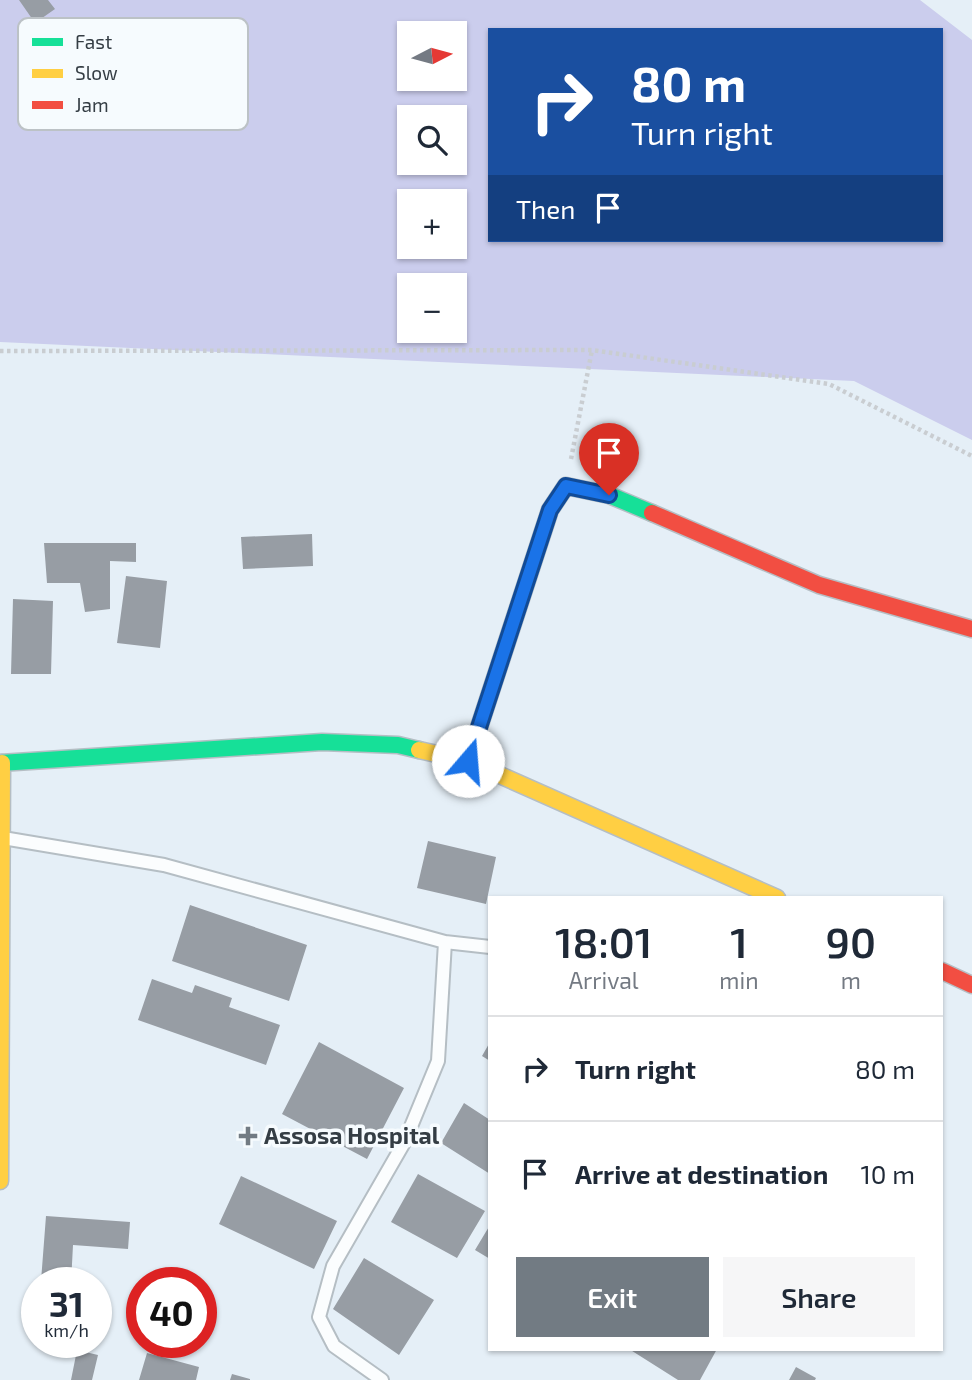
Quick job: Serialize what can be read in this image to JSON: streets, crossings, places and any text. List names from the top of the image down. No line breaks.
{"places":{"health":["Assosa Hospital"]},"legend":["Fast","Slow","Jam"],"north":"right","page":{"map_buttons":["+","−"],"turn":["80 m","Turn right"],"then":"Then","eta":["18:01","Arrival","1","min","90","m"],"list":[{"name":"Turn right","value":"80 m"},{"name":"Arrive at destination","value":"10 m"}],"buttons":["Exit","Share"],"speed":"31 km/h","limit":"40"}}
